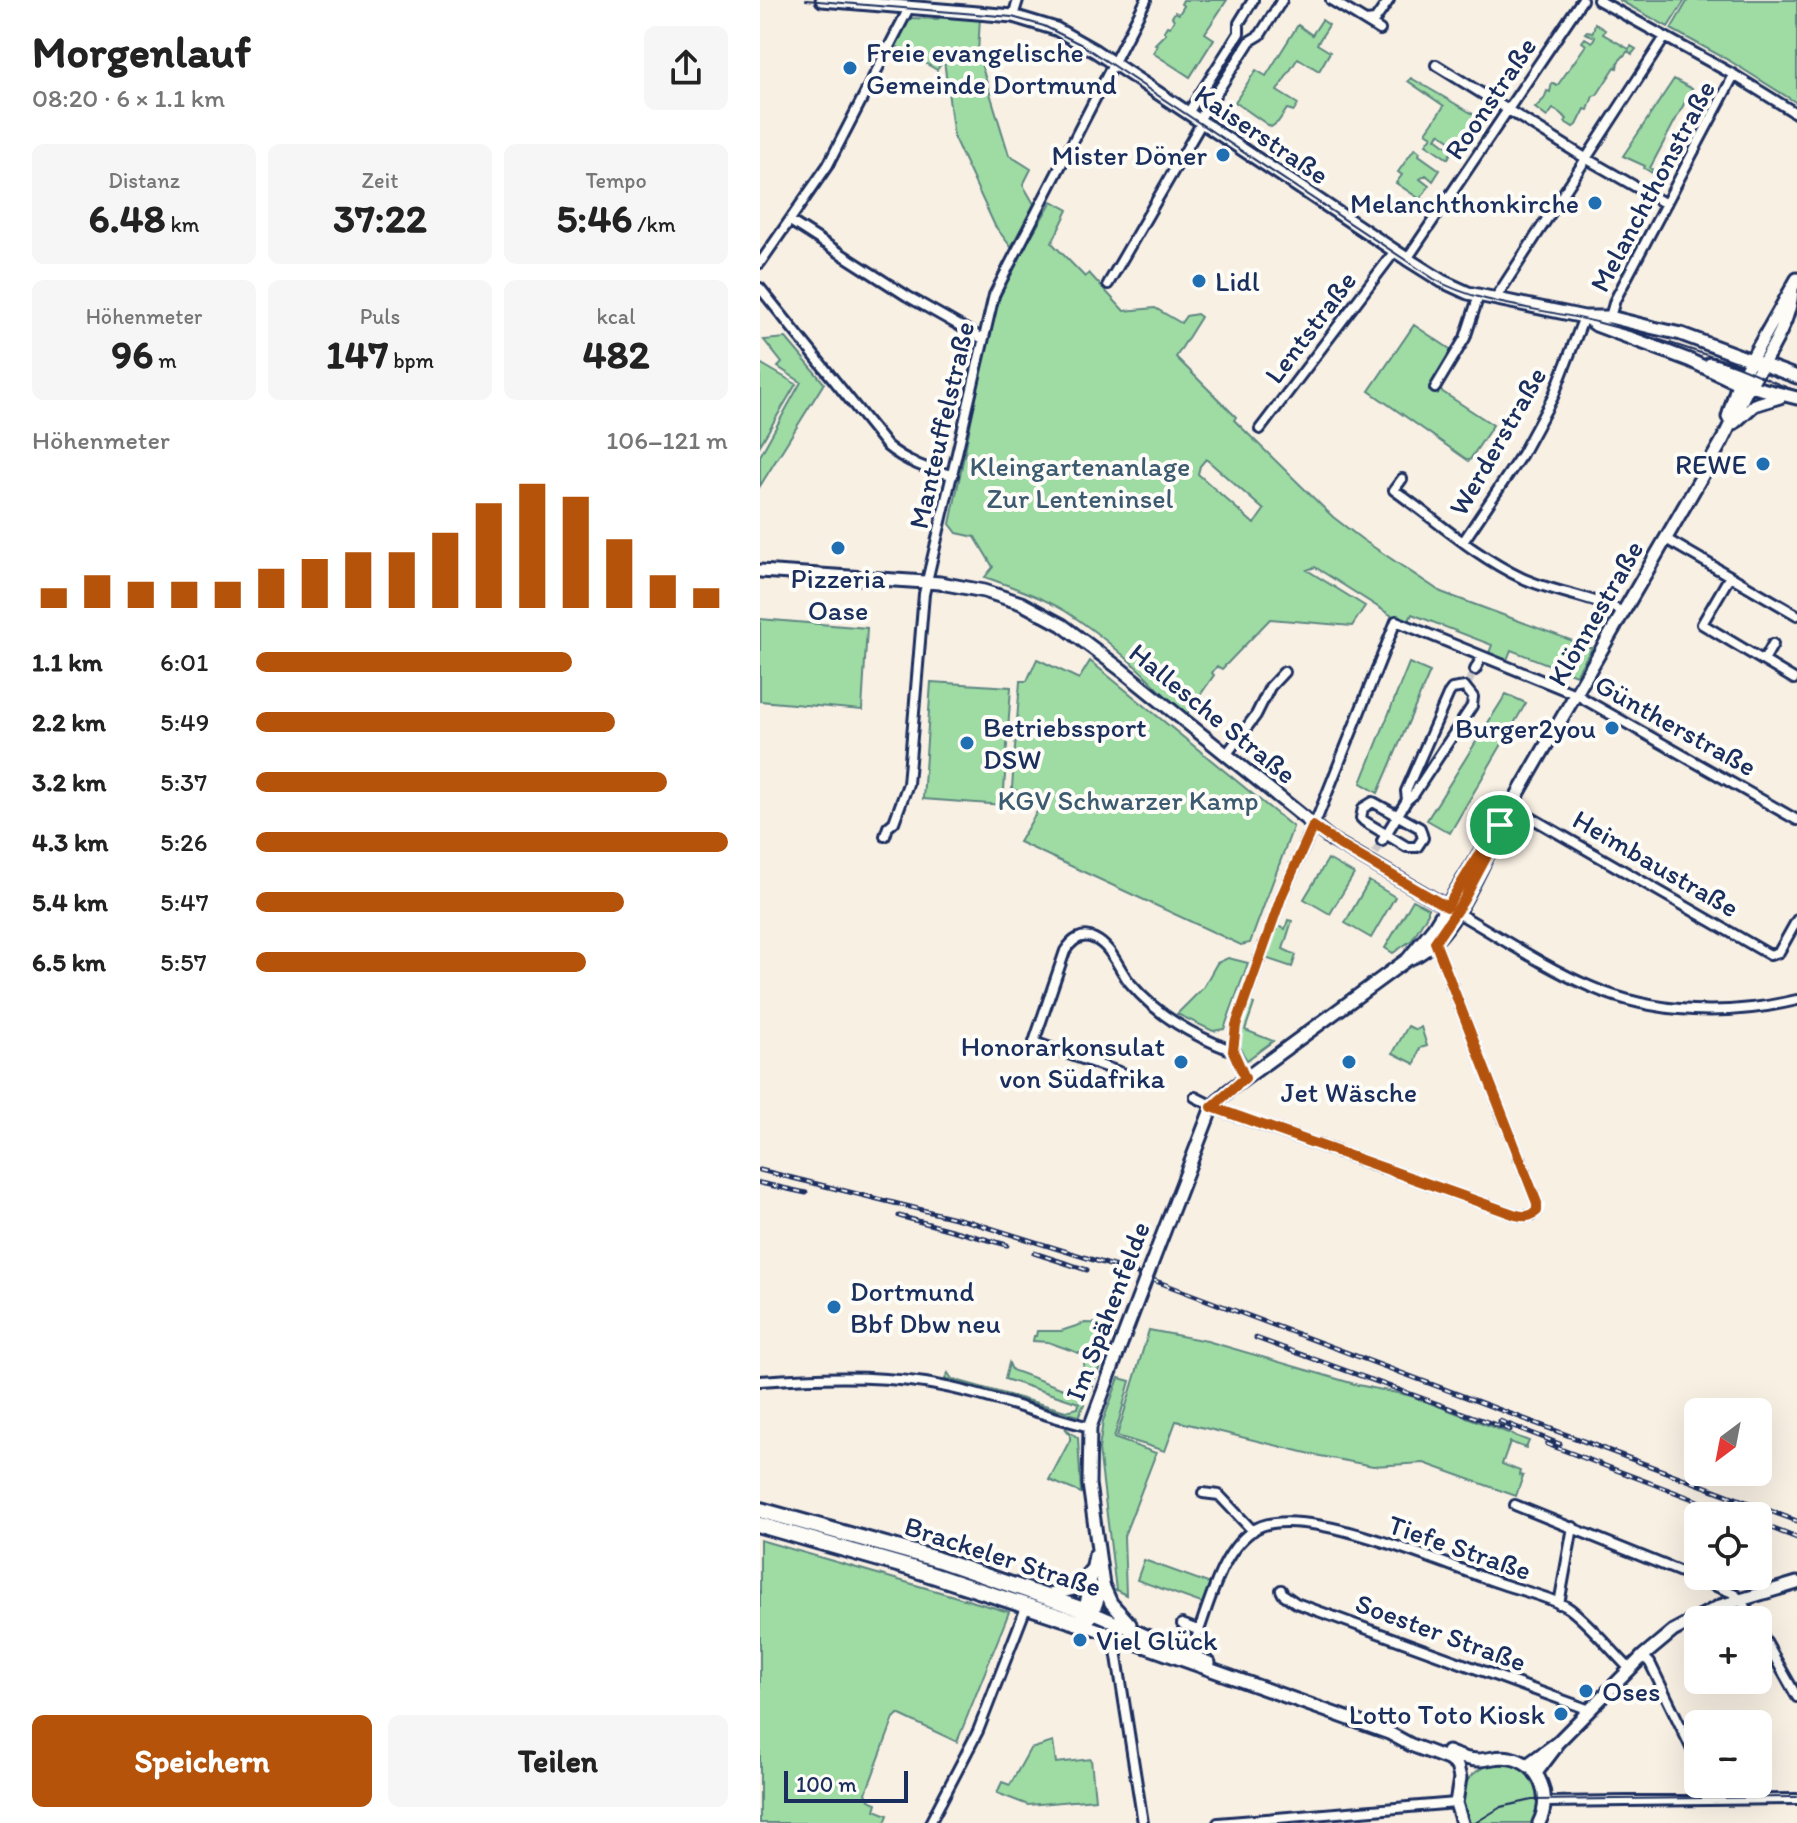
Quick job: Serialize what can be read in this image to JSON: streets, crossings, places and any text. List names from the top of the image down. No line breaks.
{"streets":{"highway":["Brackeler Straße"],"main road":["Kaiserstraße","Klönnestraße","Hallesche Straße","Im Spähenfelde"],"street":["Roonstraße","Melanchthonstraße","Lentstraße","Manteuffelstraße","Werderstraße","Güntherstraße","Heimbaustraße","Tiefe Straße","Soester Straße"]},"crossings":[["Roonstraße","Kaiserstraße"],["Kaiserstraße","Melanchthonstraße"],["Kaiserstraße","Lentstraße"],["Kaiserstraße","Manteuffelstraße"],["Kaiserstraße","Werderstraße"],["Kaiserstraße","Klönnestraße"],["Manteuffelstraße","Hallesche Straße"],["Klönnestraße","Hallesche Straße"],["Klönnestraße","Güntherstraße"],["Klönnestraße","Heimbaustraße"],["Klönnestraße","Im Spähenfelde"],["Hallesche Straße","Güntherstraße"],["Im Spähenfelde","Brackeler Straße"]],"parks":["Kleingartenanlage Zur Lenteninsel","KGV Schwarzer Kamp"],"places":["Freie evangelische Gemeinde Dortmund","Mister Döner","Melanchthonkirche","Lidl","REWE","Pizzeria Oase","Burger2you","Betriebssport DSW","Honorarkonsulat von Südafrika","Jet Wäsche","Dortmund Bbf Dbw neu","Viel Glück","Oses","Lotto Toto Kiosk"],"scale_bar":"100 m","north":"bottom left","page":{"heading":["Morgenlauf","08:20 · 6 × 1.1 km"],"stats":[["Distanz","6.48 km"],["Zeit","37:22"],["Tempo","5:46 /km"],["Höhenmeter","96 m"],["Puls","147 bpm"],["kcal","482"]],"chart":["Höhenmeter","106–121 m"],"list":[{"name":"1.1 km","note":"6:01"},{"name":"2.2 km","note":"5:49"},{"name":"3.2 km","note":"5:37"},{"name":"4.3 km","note":"5:26"},{"name":"5.4 km","note":"5:47"},{"name":"6.5 km","note":"5:57"}],"map_buttons":["+","−"],"buttons":["Speichern","Teilen"],"scale":"100 m"}}
